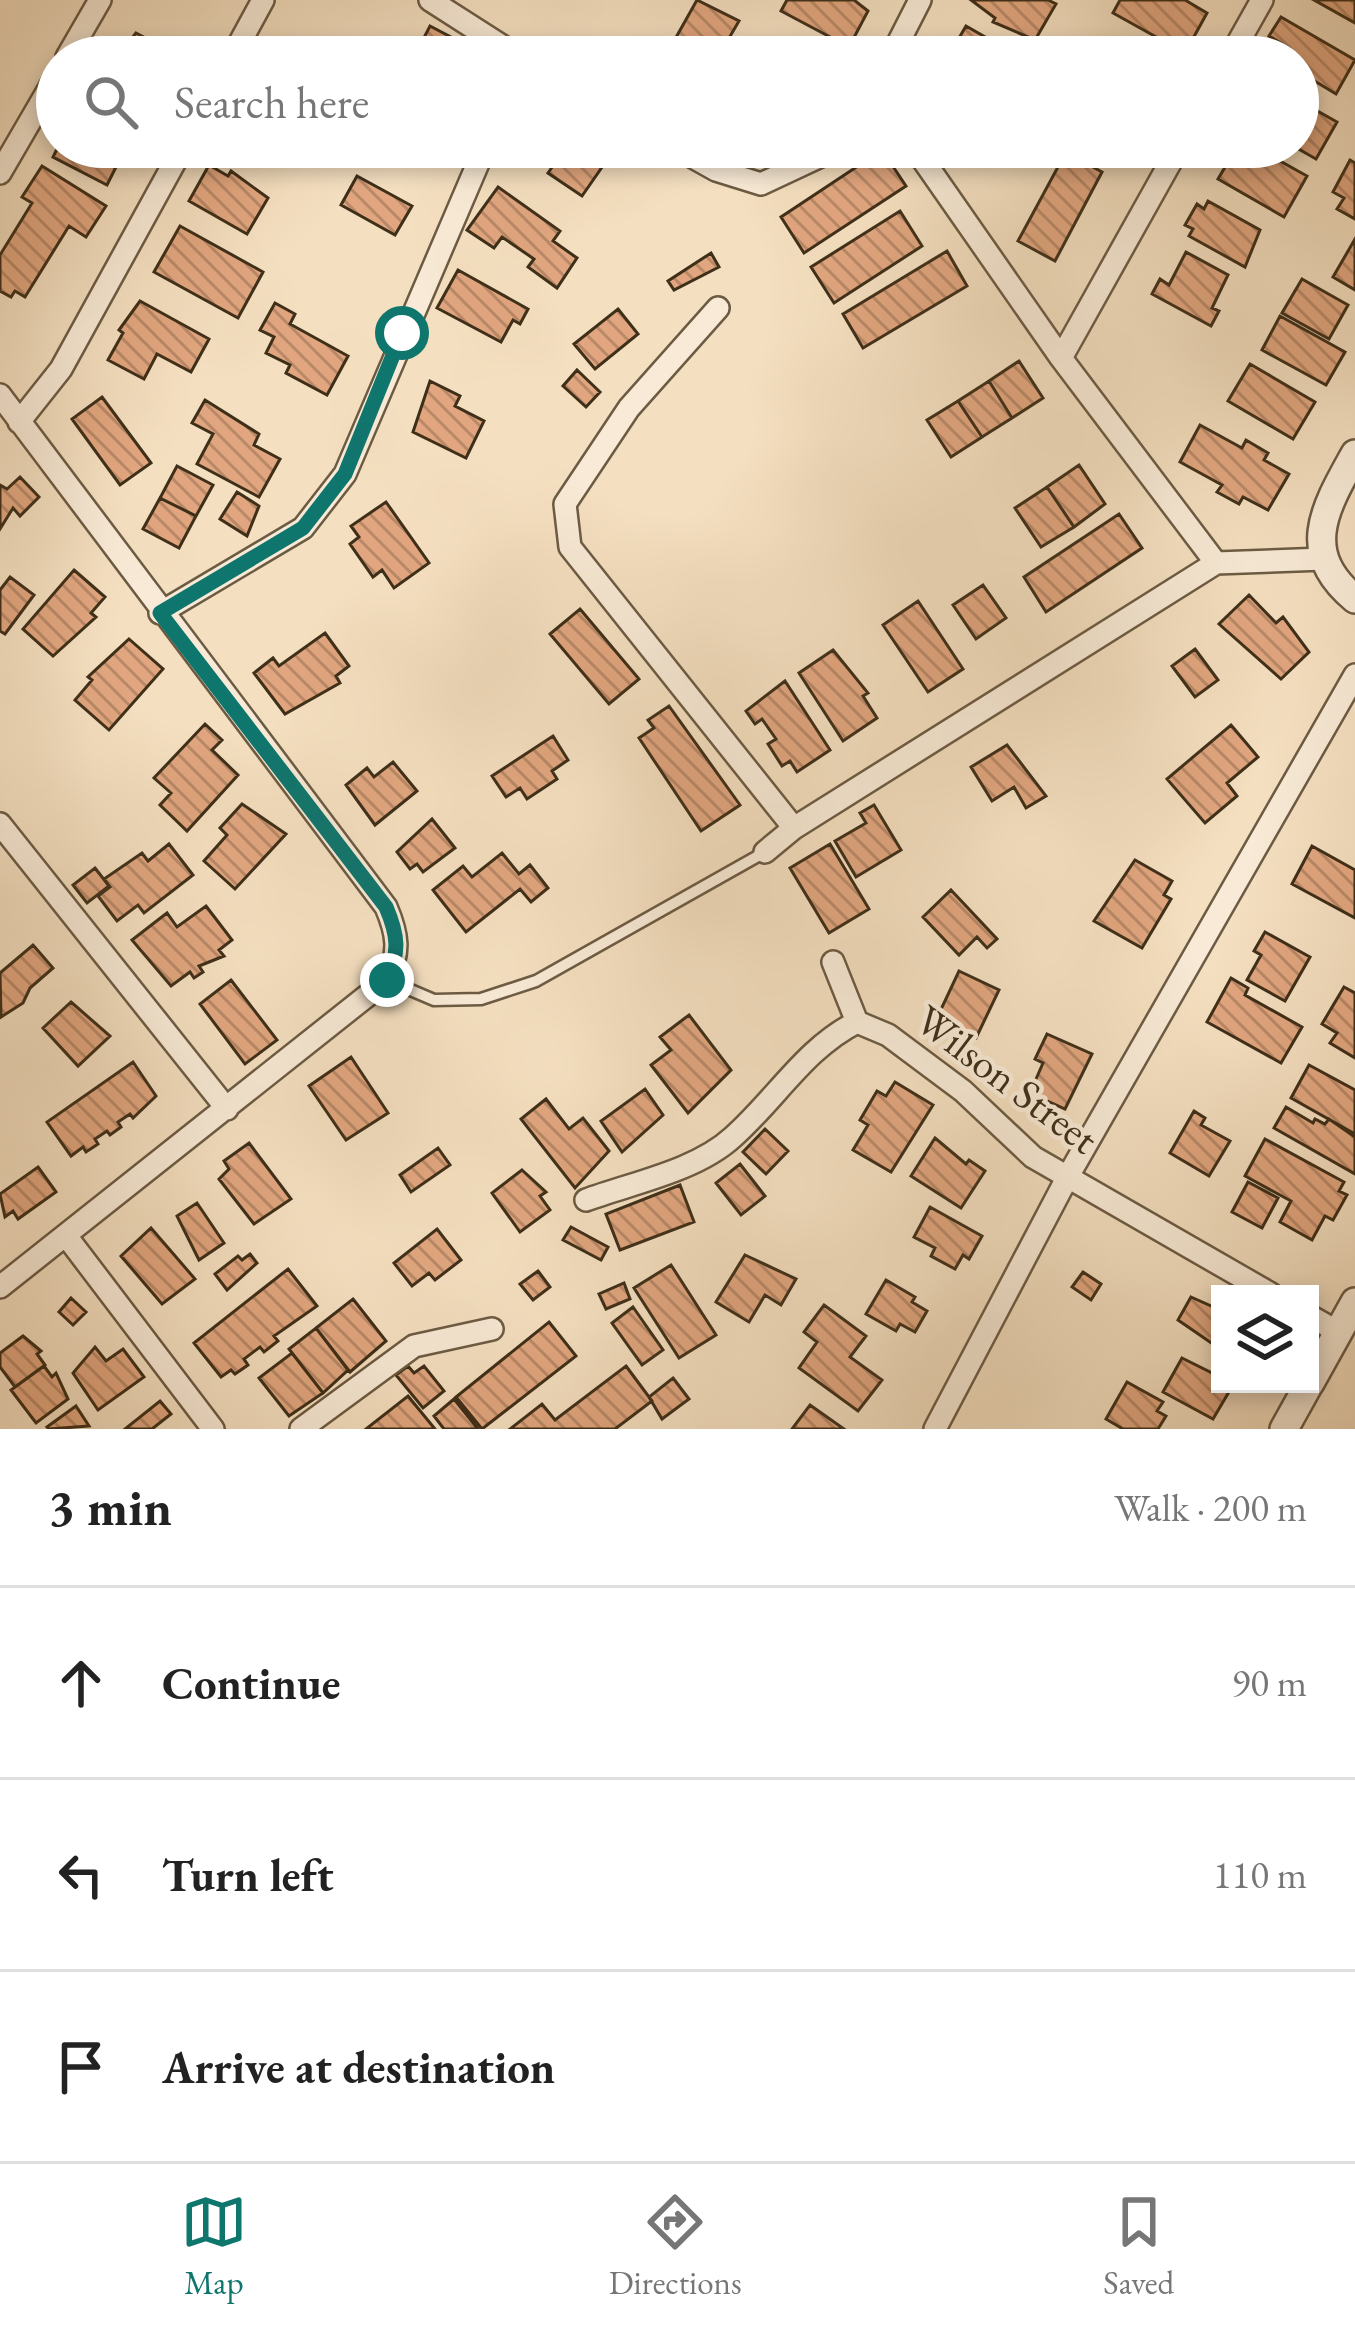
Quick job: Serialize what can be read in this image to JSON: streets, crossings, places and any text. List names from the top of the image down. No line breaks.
{"streets":{"street":["Wilson Street"]},"page":{"search":"Search here","heading":["3 min","Walk · 200 m"],"list":[["Continue","90 m"],["Turn left","110 m"],"Arrive at destination"],"nav":["Map","Directions","Saved"]}}
